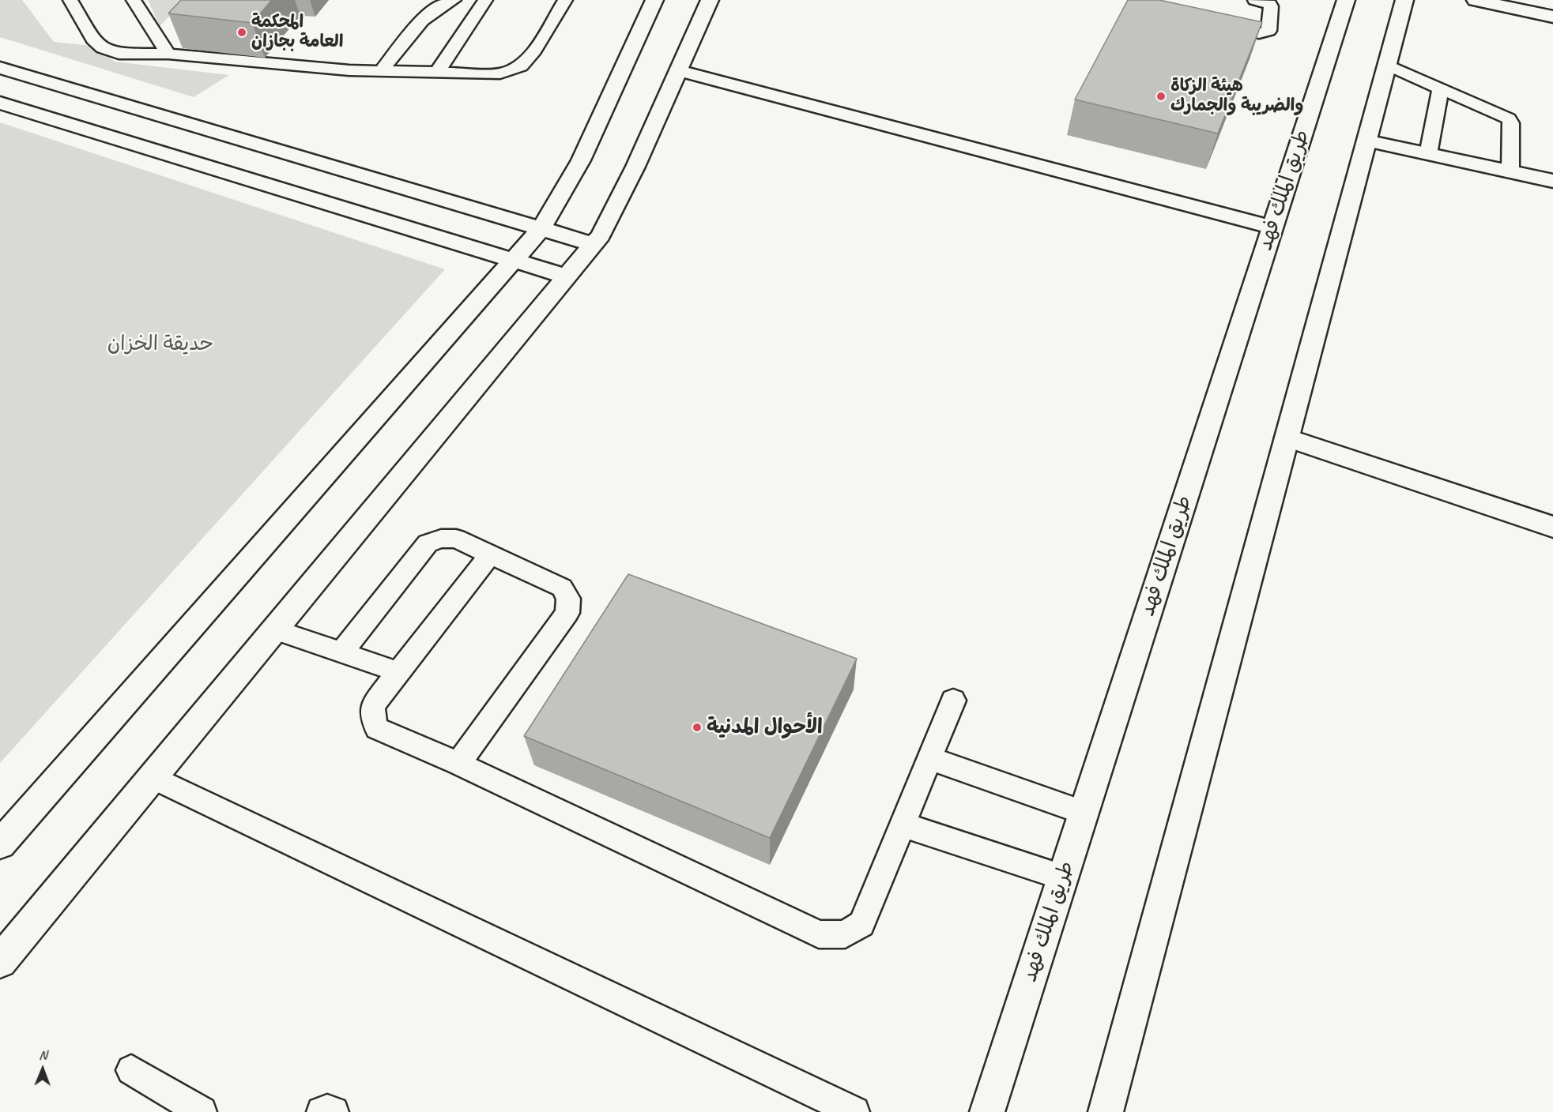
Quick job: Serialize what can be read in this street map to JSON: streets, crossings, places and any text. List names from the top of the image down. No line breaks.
{"streets":{"street":["طريق الملك فهد"]},"parks":["حديقة الخزان"],"places":["المحكمة العامة بجازان","هيئة الزكاة والضريبة والجمارك","الأحوال المدنية"],"north":"top"}
